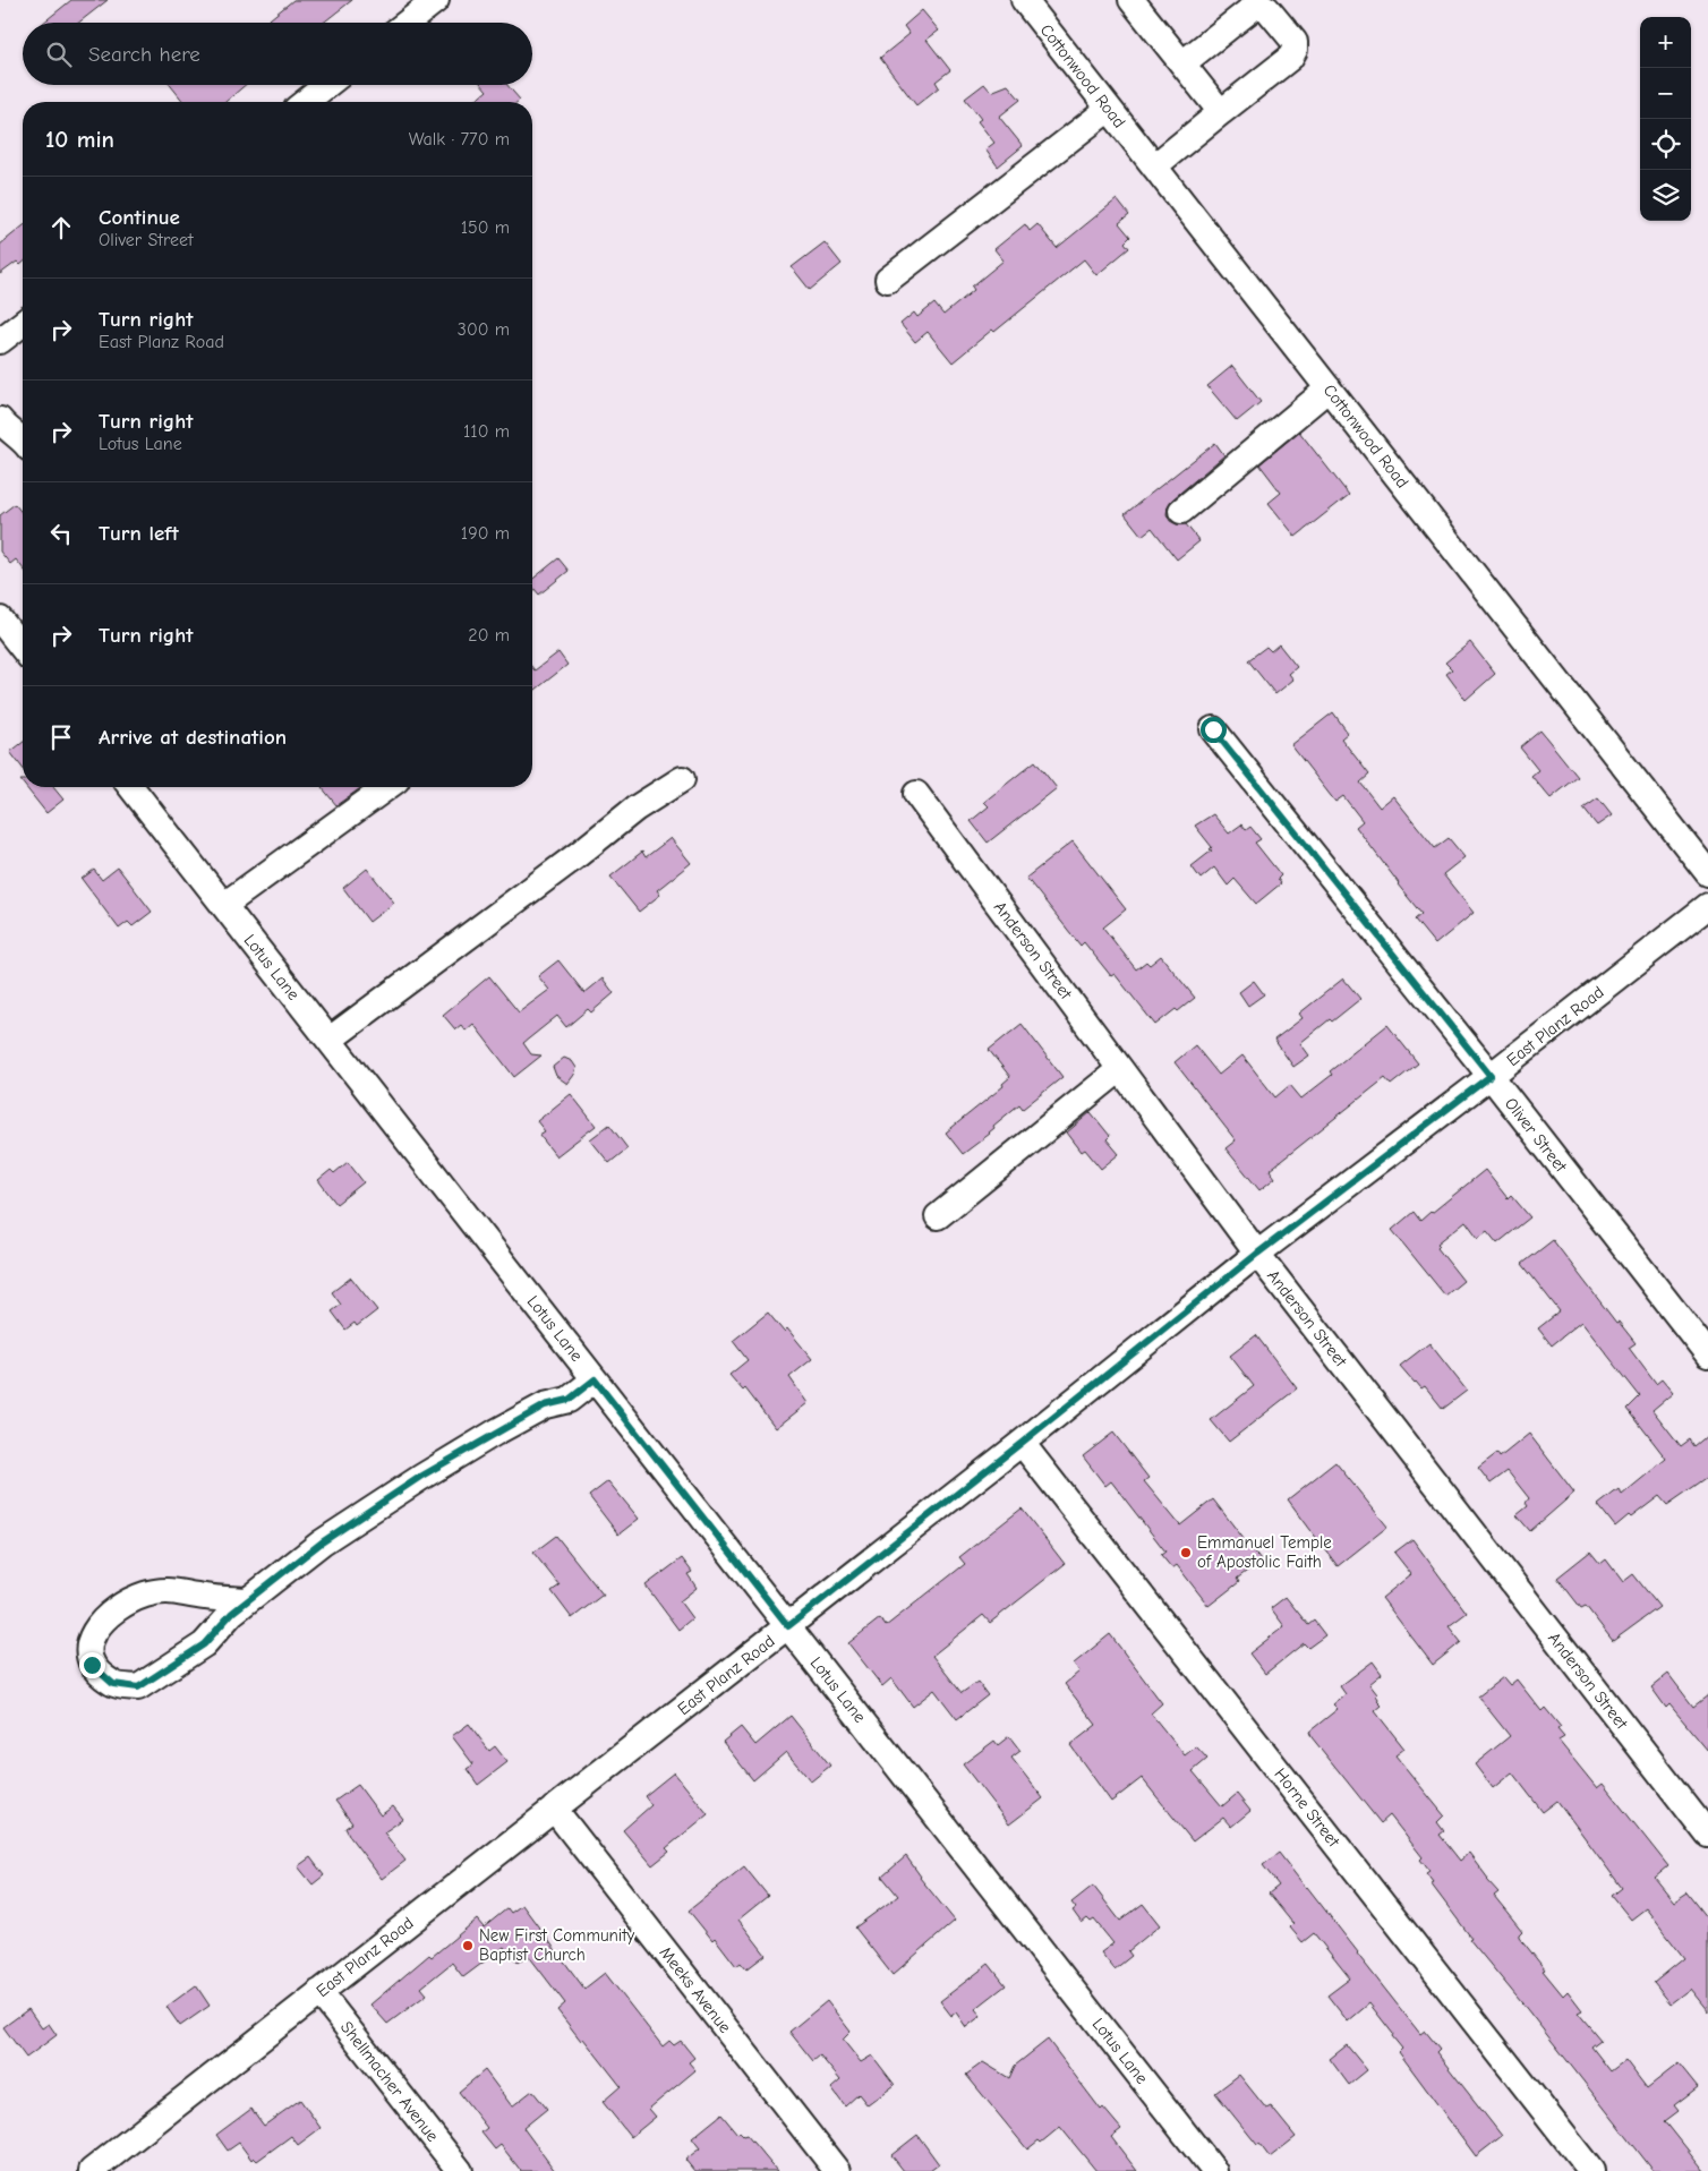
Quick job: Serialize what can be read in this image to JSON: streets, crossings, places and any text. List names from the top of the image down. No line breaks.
{"streets":{"street":["Cottonwood Road","Anderson Street","Lotus Lane","East Planz Road","Oliver Street","Horne Street","Meeks Avenue","Shellmacher Avenue"]},"crossings":[["Anderson Street","East Planz Road"],["Lotus Lane","East Planz Road"],["East Planz Road","Oliver Street"],["East Planz Road","Horne Street"],["East Planz Road","Meeks Avenue"],["East Planz Road","Shellmacher Avenue"]],"places":["Emmanuel Temple of Apostolic Faith","New First Community Baptist Church"],"page":{"map_buttons":["+","−"],"search":"Search here","heading":["10 min","Walk · 770 m"],"list":[["Continue","Oliver Street","150 m"],["Turn right","East Planz Road","300 m"],["Turn right","Lotus Lane","110 m"],["Turn left","190 m"],["Turn right","20 m"],"Arrive at destination"]}}
